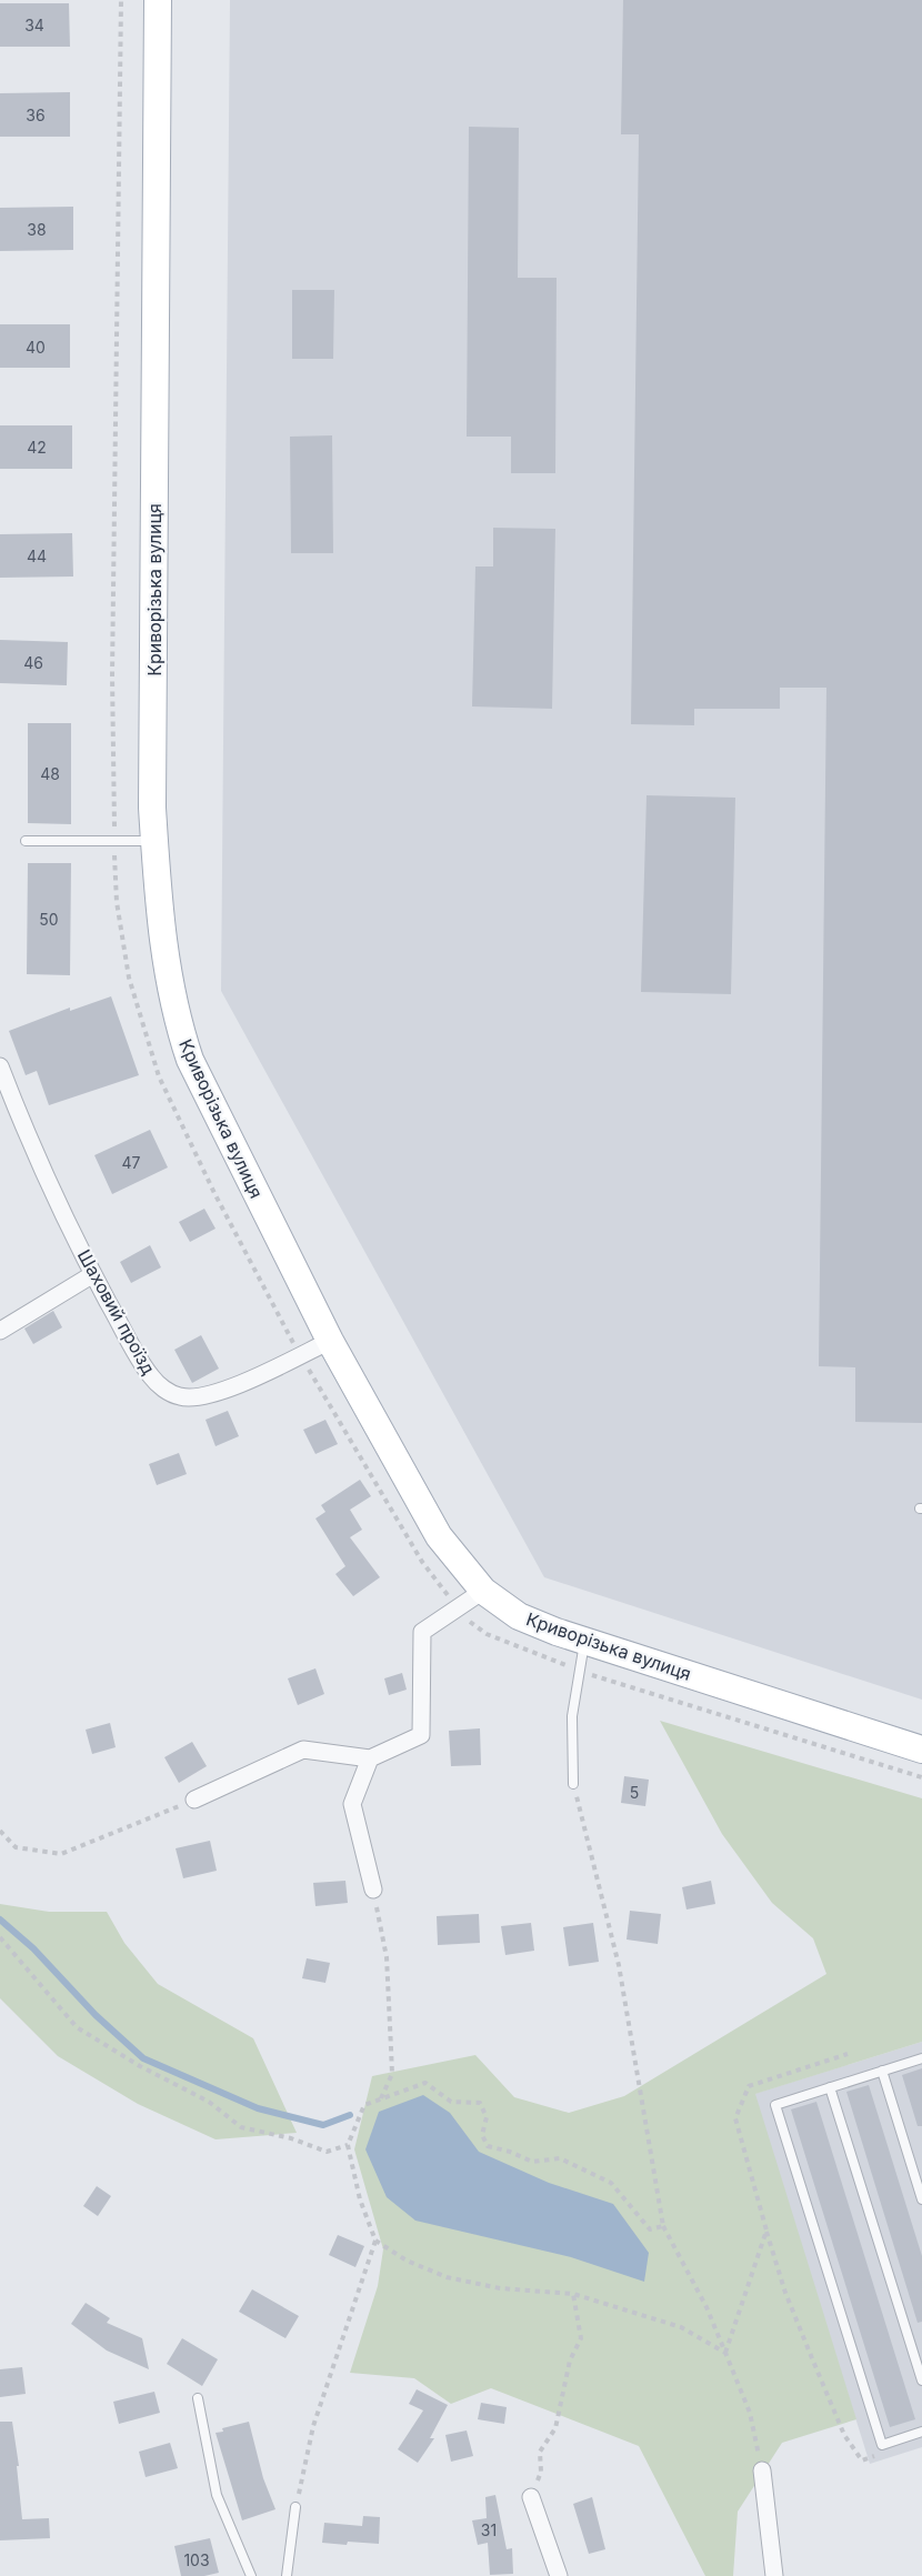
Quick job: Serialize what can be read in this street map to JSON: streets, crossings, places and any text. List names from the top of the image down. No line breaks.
{"streets":{"main road":["Криворізька вулиця"],"street":["Шаховий проїзд"]},"crossings":[["Криворізька вулиця","Шаховий проїзд"]],"house_numbers":["34","36","38","40","42","44","46","48","50","47","5","31","103"]}
